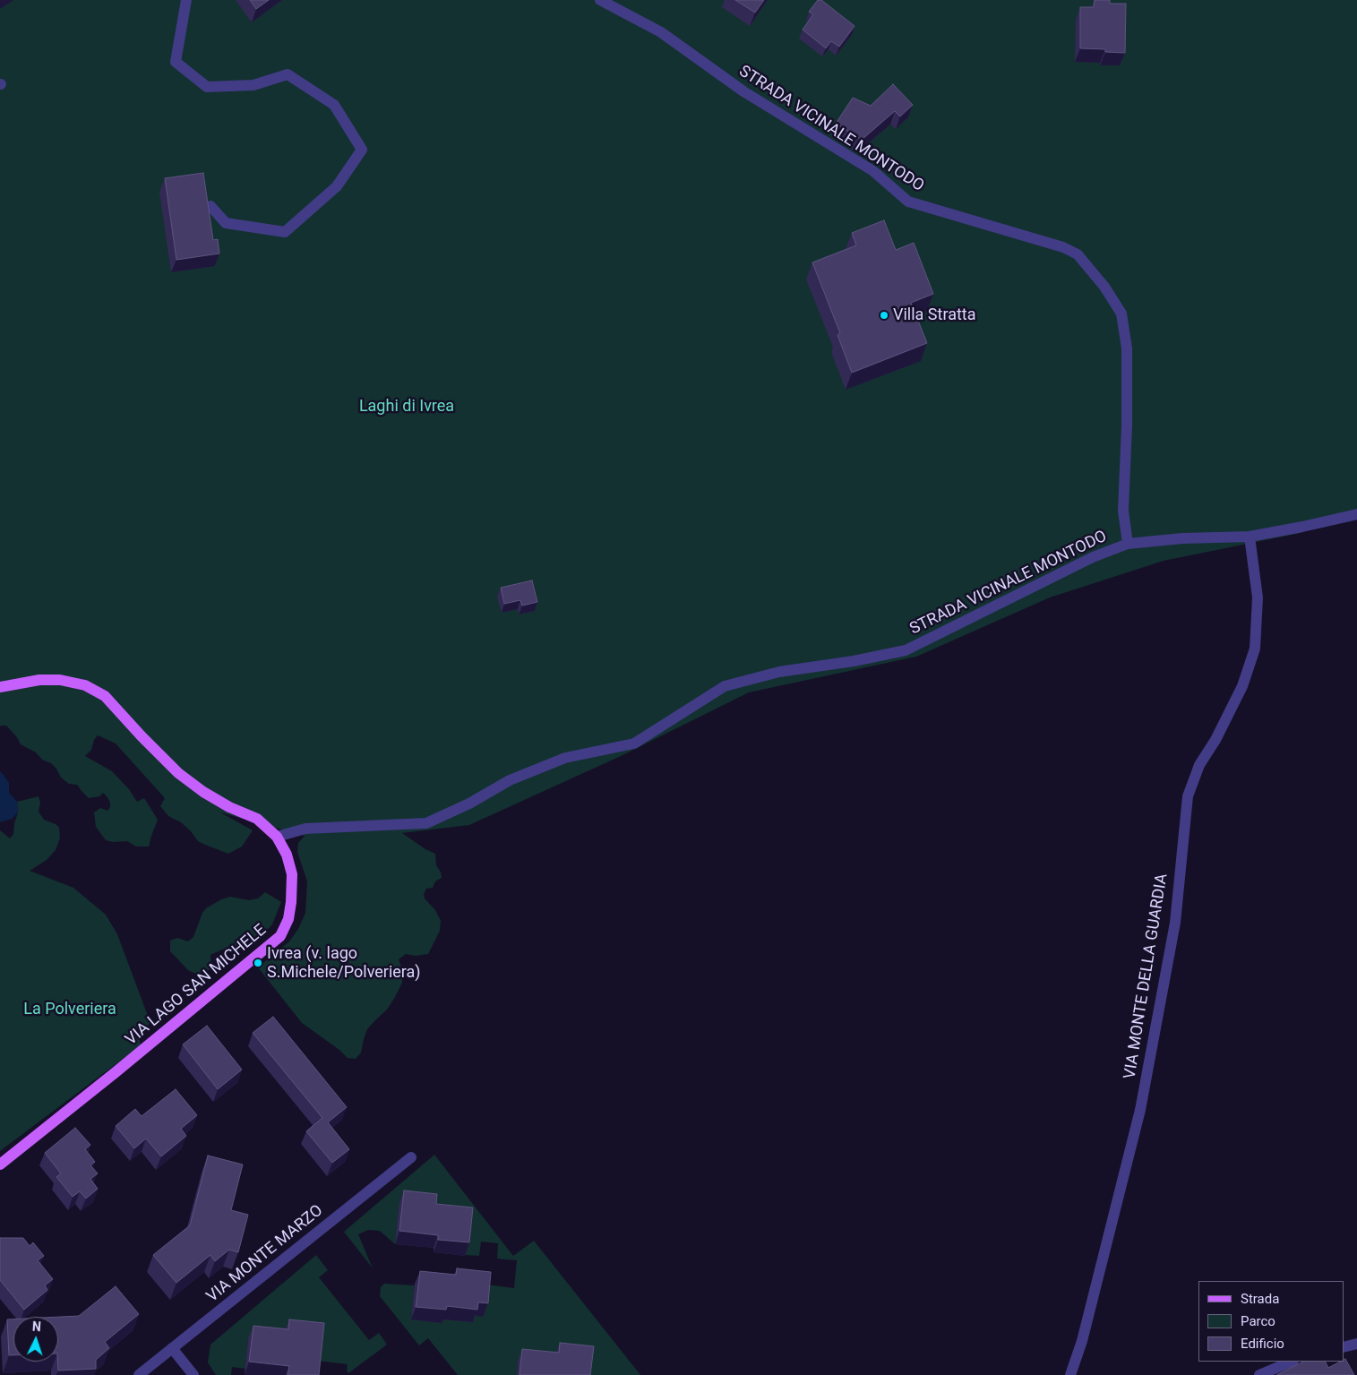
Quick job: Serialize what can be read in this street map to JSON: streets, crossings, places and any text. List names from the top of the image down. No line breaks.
{"streets":{"main road":["VIA LAGO SAN MICHELE"],"street":["STRADA VICINALE MONTODO","VIA MONTE DELLA GUARDIA","VIA MONTE MARZO"]},"crossings":[["STRADA VICINALE MONTODO","VIA LAGO SAN MICHELE"]],"parks":["Laghi di Ivrea","La Polveriera"],"places":["Villa Stratta","Ivrea (v. lago S.Michele/Polveriera)"],"legend":["Strada","Parco","Edificio"],"north":"top"}
